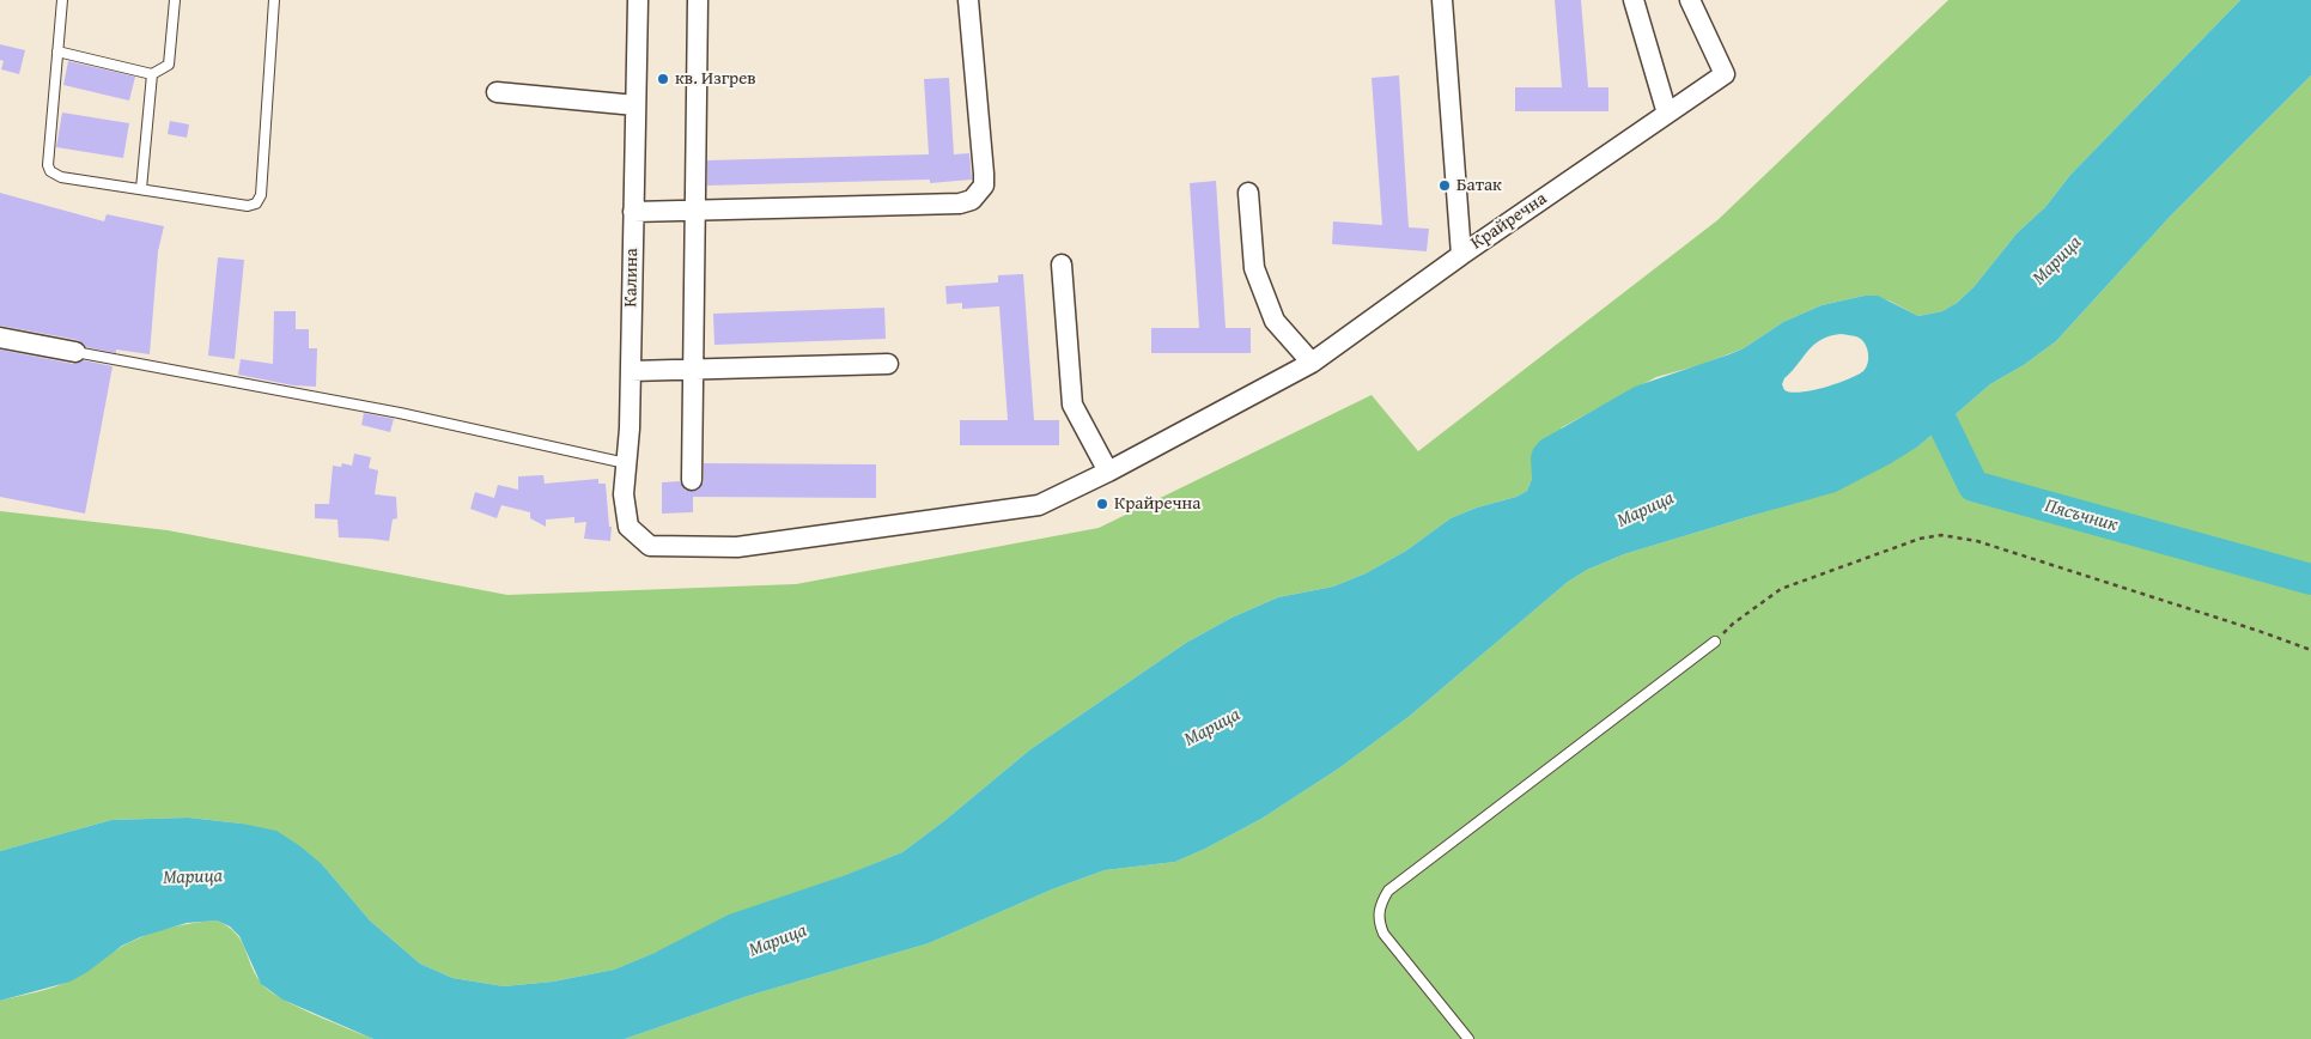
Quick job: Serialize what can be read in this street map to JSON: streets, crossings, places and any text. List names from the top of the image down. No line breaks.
{"streets":{"street":["Крайречна","Калина"]},"crossings":[["Крайречна","Калина"]],"water":["Марица","Пясъчник"],"places":["кв. Изгрев","Батак","Крайречна"]}
